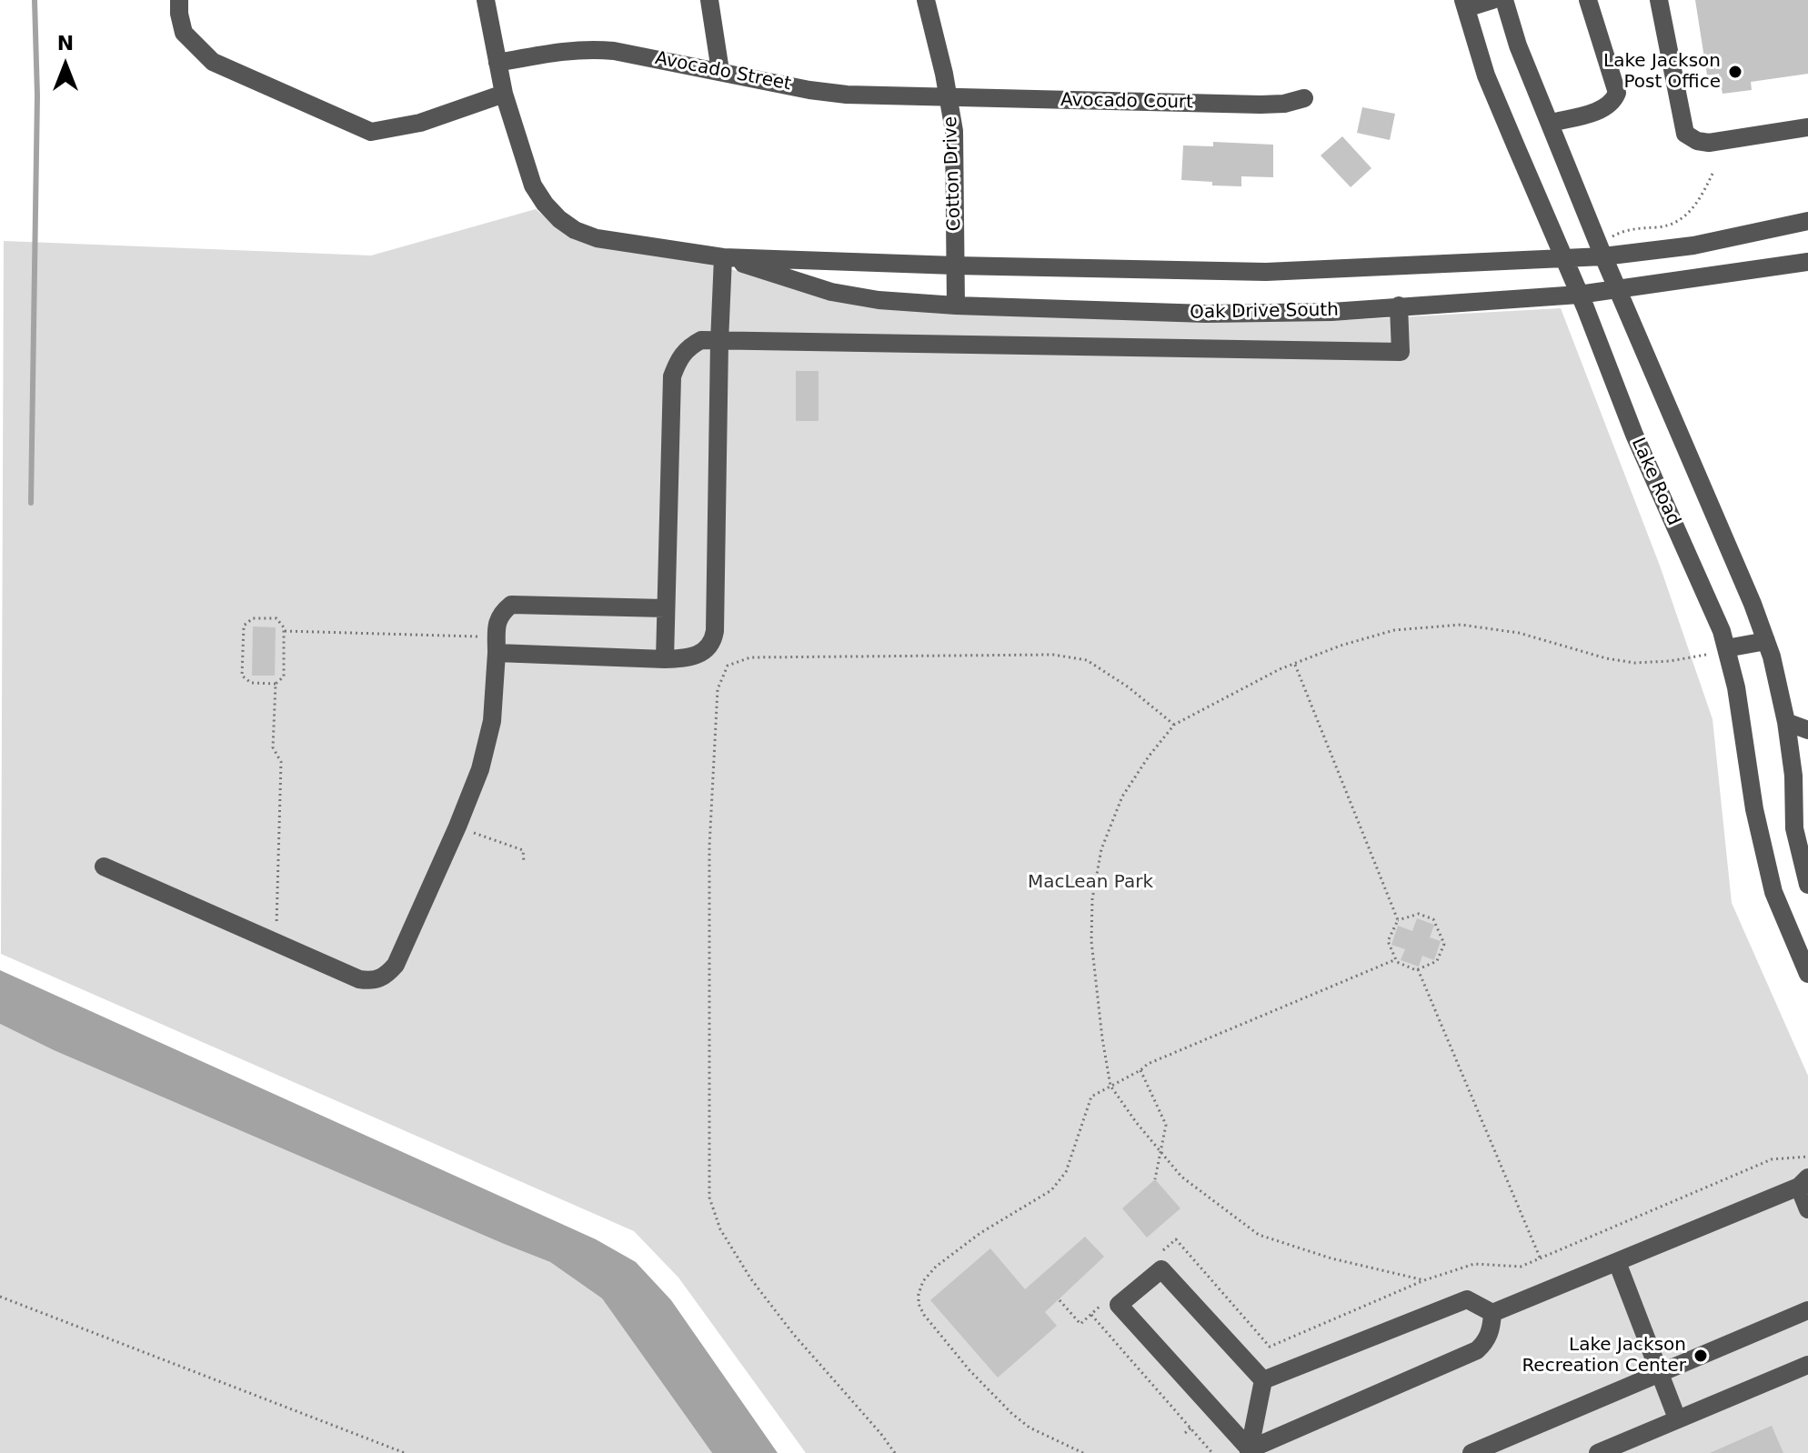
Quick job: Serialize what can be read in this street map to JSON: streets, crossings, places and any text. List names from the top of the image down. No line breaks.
{"streets":{"street":["Avocado Street","Avocado Court","Cotton Drive","Oak Drive South","Lake Road"]},"crossings":[["Avocado Street","Avocado Court"],["Avocado Street","Cotton Drive"],["Avocado Street","Oak Drive South"],["Avocado Court","Cotton Drive"],["Cotton Drive","Oak Drive South"],["Oak Drive South","Lake Road"]],"parks":["MacLean Park"],"places":["Lake Jackson Post Office","Lake Jackson Recreation Center"],"north":"top"}
